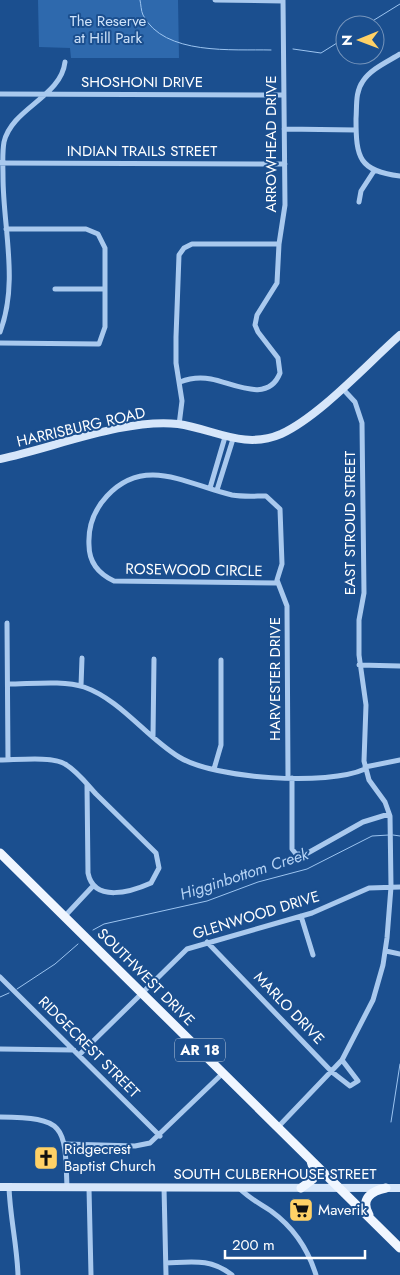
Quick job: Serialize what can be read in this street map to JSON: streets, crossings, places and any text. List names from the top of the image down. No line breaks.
{"streets":{"main road":["HARRISBURG ROAD","SOUTHWEST DRIVE","AR 18","SOUTH CULBERHOUSE STREET"],"street":["SHOSHONI DRIVE","ARROWHEAD DRIVE","INDIAN TRAILS STREET","EAST STROUD STREET","ROSEWOOD CIRCLE","HARVESTER DRIVE","GLENWOOD DRIVE","MARLO DRIVE","RIDGECREST STREET"]},"crossings":[["SHOSHONI DRIVE","ARROWHEAD DRIVE"],["ARROWHEAD DRIVE","INDIAN TRAILS STREET"],["HARRISBURG ROAD","EAST STROUD STREET"],["ROSEWOOD CIRCLE","HARVESTER DRIVE"],["GLENWOOD DRIVE","SOUTHWEST DRIVE"],["GLENWOOD DRIVE","MARLO DRIVE"],["GLENWOOD DRIVE","RIDGECREST STREET"],["SOUTHWEST DRIVE","SOUTH CULBERHOUSE STREET"]],"water":["Higginbottom Creek"],"parks":["The Reserve at Hill Park"],"places":{"church":["Ridgecrest Baptist Church"],"supermarket":["Maverik"]},"scale_bar":"200 m","north":"left"}
